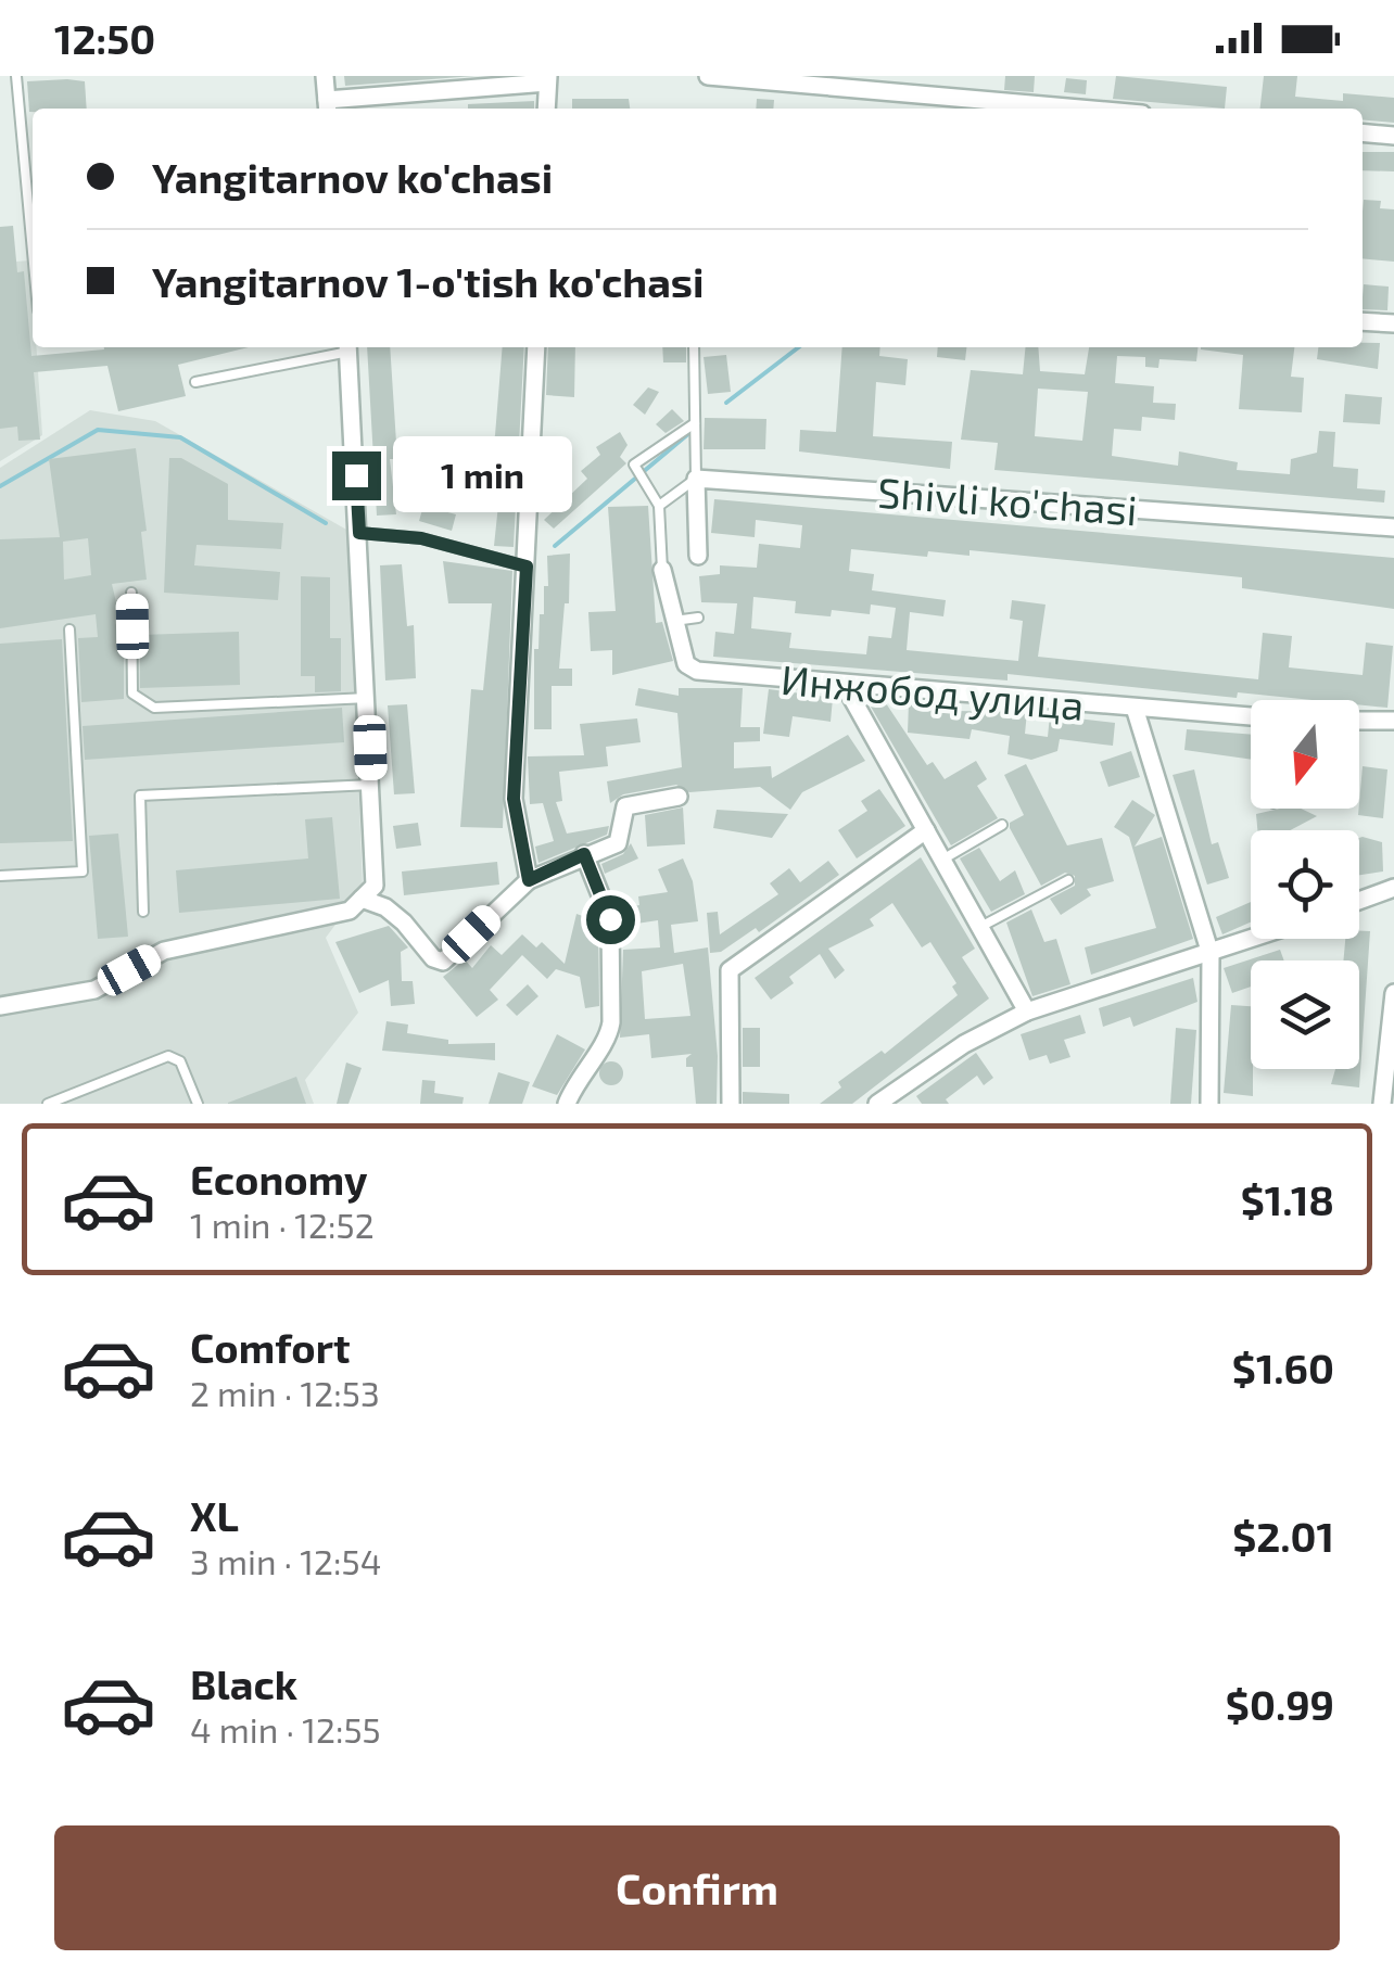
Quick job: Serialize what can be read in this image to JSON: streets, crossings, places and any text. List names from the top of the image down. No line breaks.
{"streets":{"street":["Shivli ko'chasi","Инжобод улица"]},"north":"bottom","page":{"status":"12:50","banner":["Yangitarnov ko'chasi","Yangitarnov 1-o'tish ko'chasi"],"bubble":"1 min","list":[{"name":"Economy","note":"1 min · 12:52","value":"$1.18"},{"name":"Comfort","note":"2 min · 12:53","value":"$1.60"},{"name":"XL","note":"3 min · 12:54","value":"$2.01"},{"name":"Black","note":"4 min · 12:55","value":"$0.99"}],"buttons":"Confirm"}}
